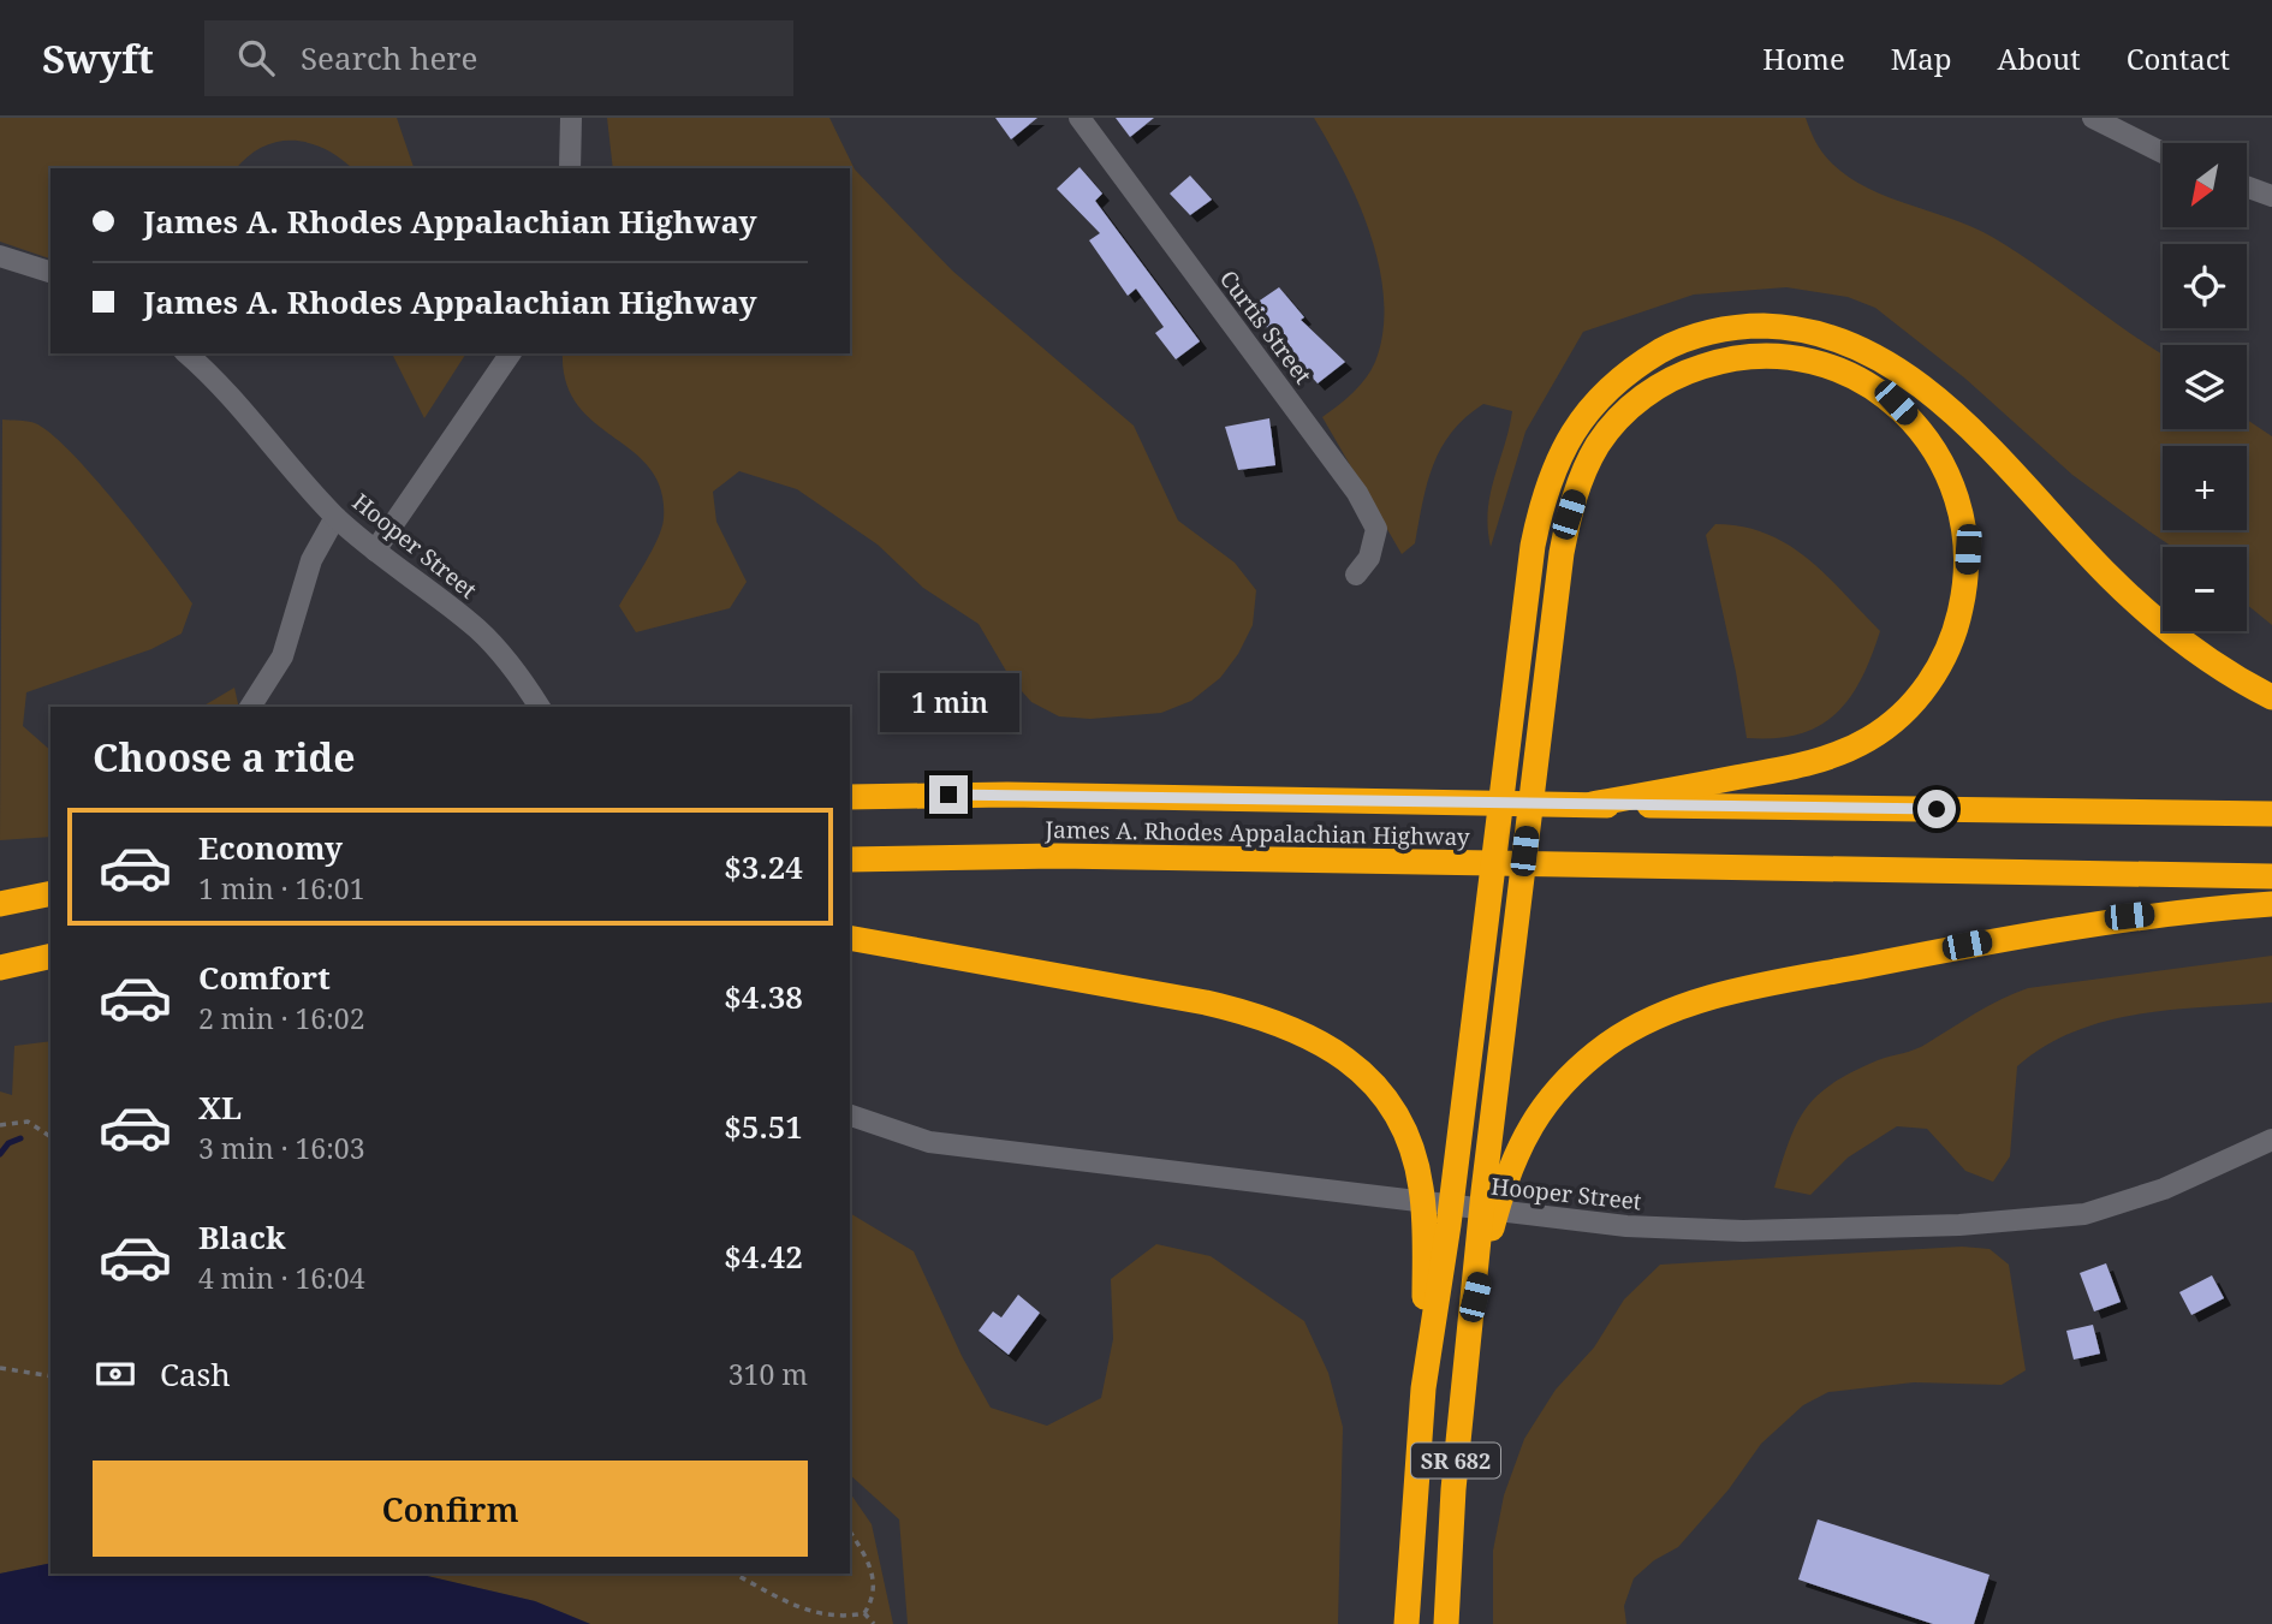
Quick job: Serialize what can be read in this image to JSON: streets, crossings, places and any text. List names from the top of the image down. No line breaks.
{"streets":{"highway":["James A. Rhodes Appalachian Highway","SR 682"],"street":["Curtis Street","Hooper Street"]},"north":"bottom left","page":{"header":"Swyft","search":"Search here","nav":["Home","Map","About","Contact"],"map_buttons":["+","−"],"banner":["James A. Rhodes Appalachian Highway","James A. Rhodes Appalachian Highway"],"bubble":"1 min","heading":"Choose a ride","list":[{"name":"Economy","note":"1 min · 16:01","value":"$3.24"},{"name":"Comfort","note":"2 min · 16:02","value":"$4.38"},{"name":"XL","note":"3 min · 16:03","value":"$5.51"},{"name":"Black","note":"4 min · 16:04","value":"$4.42"}],"pay":["Cash","310 m"],"buttons":"Confirm"}}
